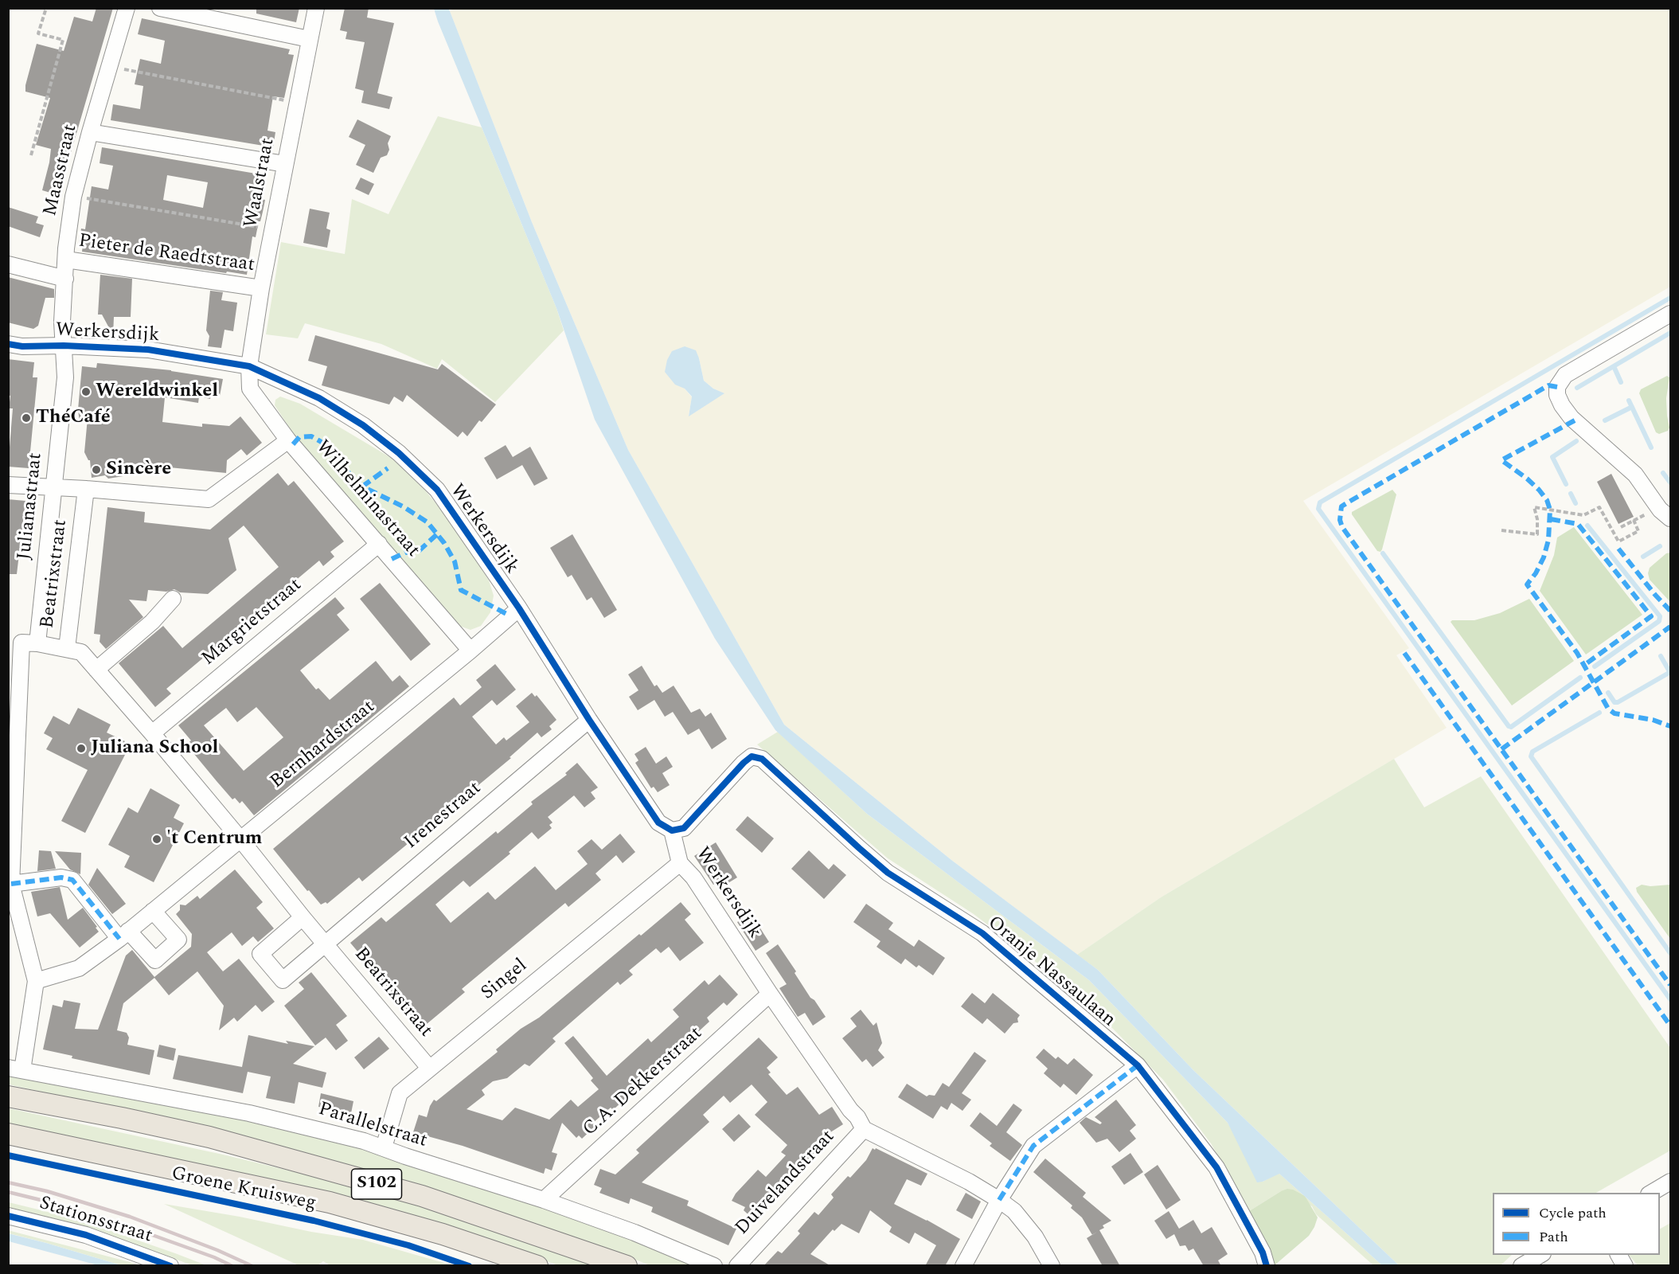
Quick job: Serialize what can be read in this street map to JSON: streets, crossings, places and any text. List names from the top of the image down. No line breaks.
{"streets":{"main road":["S102","Groene Kruisweg"],"street":["Maasstraat","Waalstraat","Pieter de Raedtstraat","Werkersdijk","Wilhelminastraat","Julianastraat","Beatrixstraat","Margrietstraat","Bernhardstraat","Irenestraat","Oranje Nassaulaan","Singel","C.A. Dekkerstraat","Parallelstraat","Duivelandstraat","Stationsstraat"]},"crossings":[["Maasstraat","Pieter de Raedtstraat"],["Maasstraat","Werkersdijk"],["Maasstraat","Julianastraat"],["Waalstraat","Pieter de Raedtstraat"],["Waalstraat","Werkersdijk"],["Waalstraat","Wilhelminastraat"],["Werkersdijk","Wilhelminastraat"],["Werkersdijk","Julianastraat"],["Werkersdijk","Bernhardstraat"],["Werkersdijk","Irenestraat"],["Werkersdijk","Oranje Nassaulaan"],["Werkersdijk","Singel"],["Werkersdijk","C.A. Dekkerstraat"],["Werkersdijk","Duivelandstraat"],["Wilhelminastraat","Margrietstraat"],["Wilhelminastraat","Bernhardstraat"],["Beatrixstraat","Margrietstraat"],["Beatrixstraat","Bernhardstraat"],["Beatrixstraat","Irenestraat"],["Beatrixstraat","Singel"],["Singel","Parallelstraat"],["C.A. Dekkerstraat","Parallelstraat"]],"places":["Wereldwinkel","ThéCafé","Sincère","Juliana School","'t Centrum"],"legend":["Cycle path","Path"]}
